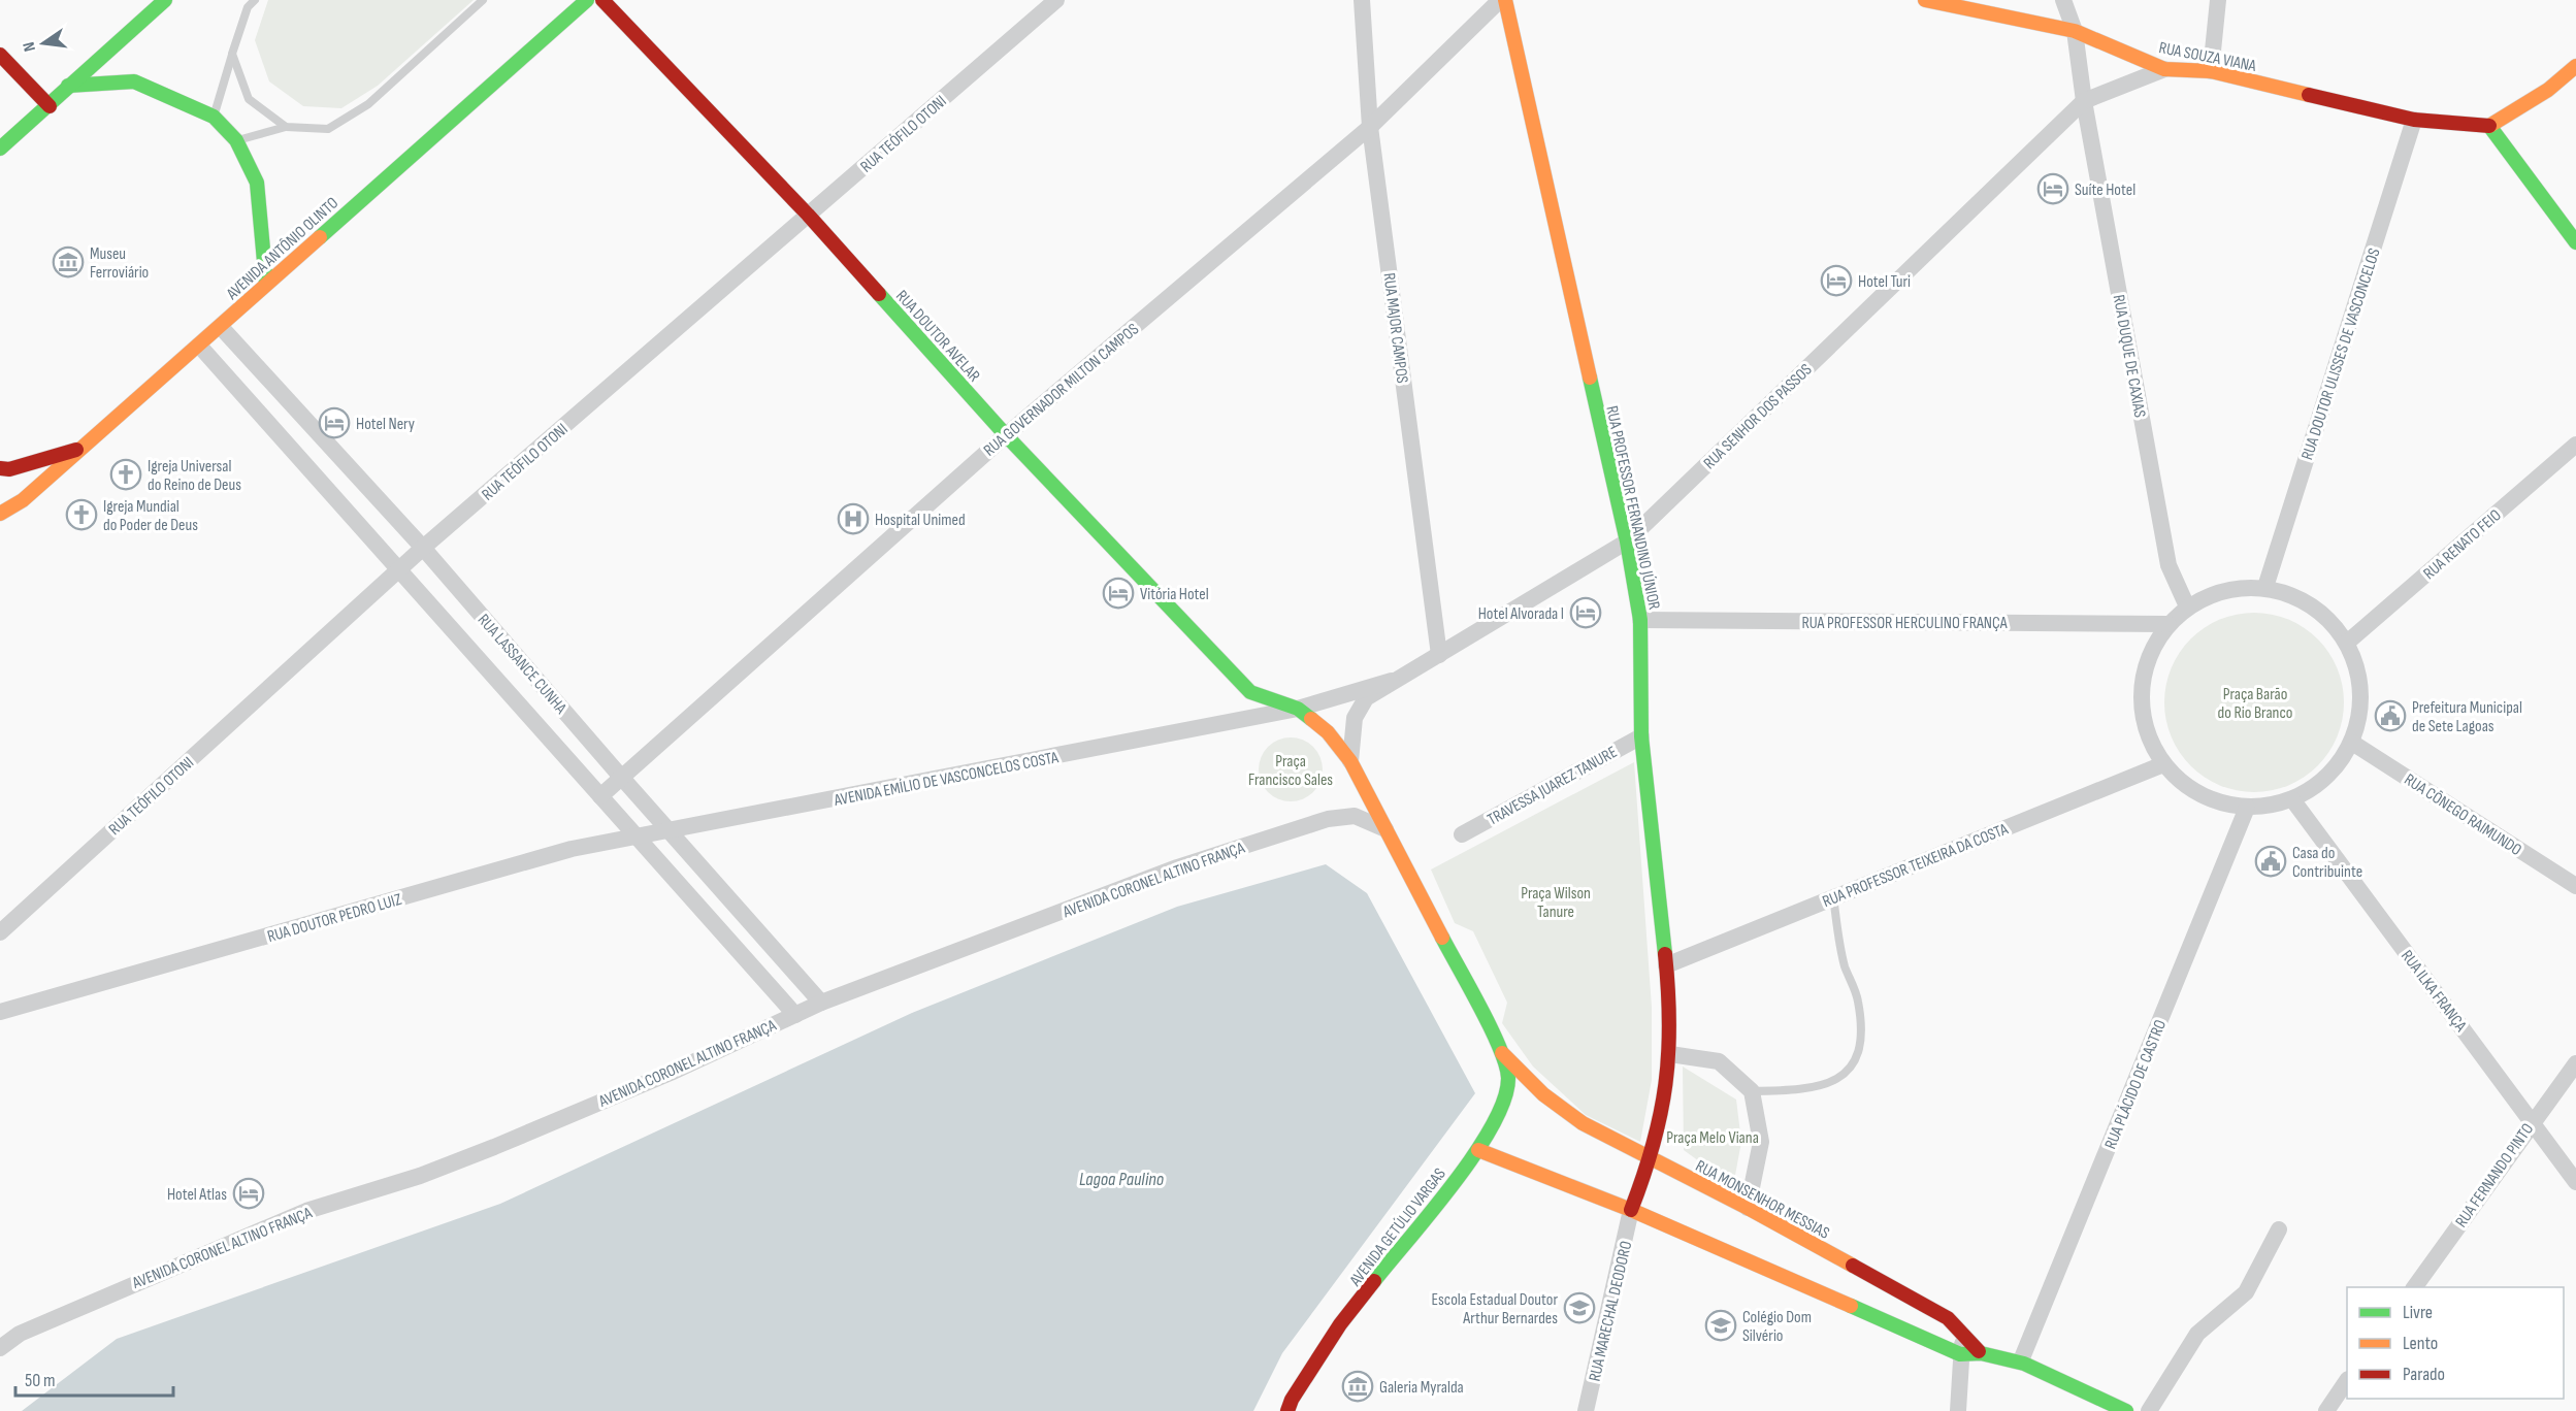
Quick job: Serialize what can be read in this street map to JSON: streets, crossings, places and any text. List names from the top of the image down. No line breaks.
{"streets":{"main road":["RUA SOUZA VIANA","AVENIDA ANTÔNIO OLINTO","RUA DOUTOR AVELAR","RUA PROFESSOR FERNANDINO JÚNIOR","RUA MONSENHOR MESSIAS","AVENIDA GETÚLIO VARGAS"],"street":["RUA TEÓFILO OTONI","RUA MAJOR CAMPOS","RUA DOUTOR ULISSES DE VASCONCELOS","RUA DUQUE DE CAXIAS","RUA GOVERNADOR MILTON CAMPOS","RUA SENHOR DOS PASSOS","RUA RENATO FEIO","RUA PROFESSOR HERCULINO FRANÇA","RUA LASSANCE CUNHA","AVENIDA EMÍLIO DE VASCONCELOS COSTA","TRAVESSA JUAREZ TANURE","RUA CÔNEGO RAIMUNDO","RUA PROFESSOR TEIXEIRA DA COSTA","AVENIDA CORONEL ALTINO FRANÇA","RUA DOUTOR PEDRO LUIZ","RUA ILKA FRANÇA","RUA PLÁCIDO DE CASTRO","RUA FERNANDO PINTO","RUA MARECHAL DEODORO"]},"crossings":[["RUA SOUZA VIANA","RUA DOUTOR ULISSES DE VASCONCELOS"],["RUA SOUZA VIANA","RUA SENHOR DOS PASSOS"],["RUA TEÓFILO OTONI","RUA DOUTOR AVELAR"],["RUA TEÓFILO OTONI","RUA LASSANCE CUNHA"],["AVENIDA ANTÔNIO OLINTO","RUA LASSANCE CUNHA"],["RUA MAJOR CAMPOS","RUA GOVERNADOR MILTON CAMPOS"],["RUA MAJOR CAMPOS","RUA SENHOR DOS PASSOS"],["RUA DOUTOR AVELAR","RUA GOVERNADOR MILTON CAMPOS"],["RUA DOUTOR AVELAR","RUA SENHOR DOS PASSOS"],["RUA DOUTOR AVELAR","AVENIDA EMÍLIO DE VASCONCELOS COSTA"],["RUA DOUTOR ULISSES DE VASCONCELOS","RUA DUQUE DE CAXIAS"],["RUA DOUTOR ULISSES DE VASCONCELOS","RUA RENATO FEIO"],["RUA DOUTOR ULISSES DE VASCONCELOS","RUA PROFESSOR HERCULINO FRANÇA"],["RUA DOUTOR ULISSES DE VASCONCELOS","RUA CÔNEGO RAIMUNDO"],["RUA DOUTOR ULISSES DE VASCONCELOS","RUA PROFESSOR TEIXEIRA DA COSTA"],["RUA DOUTOR ULISSES DE VASCONCELOS","RUA ILKA FRANÇA"],["RUA DOUTOR ULISSES DE VASCONCELOS","RUA PLÁCIDO DE CASTRO"],["RUA DUQUE DE CAXIAS","RUA SENHOR DOS PASSOS"],["RUA DUQUE DE CAXIAS","RUA RENATO FEIO"],["RUA DUQUE DE CAXIAS","RUA PROFESSOR HERCULINO FRANÇA"],["RUA DUQUE DE CAXIAS","RUA CÔNEGO RAIMUNDO"],["RUA DUQUE DE CAXIAS","RUA PROFESSOR TEIXEIRA DA COSTA"],["RUA DUQUE DE CAXIAS","RUA ILKA FRANÇA"],["RUA DUQUE DE CAXIAS","RUA PLÁCIDO DE CASTRO"],["RUA GOVERNADOR MILTON CAMPOS","RUA LASSANCE CUNHA"],["RUA SENHOR DOS PASSOS","RUA PROFESSOR FERNANDINO JÚNIOR"],["RUA SENHOR DOS PASSOS","AVENIDA EMÍLIO DE VASCONCELOS COSTA"],["RUA PROFESSOR FERNANDINO JÚNIOR","RUA PROFESSOR HERCULINO FRANÇA"],["RUA PROFESSOR FERNANDINO JÚNIOR","TRAVESSA JUAREZ TANURE"],["RUA PROFESSOR FERNANDINO JÚNIOR","RUA PROFESSOR TEIXEIRA DA COSTA"],["RUA PROFESSOR FERNANDINO JÚNIOR","RUA MONSENHOR MESSIAS"],["RUA PROFESSOR FERNANDINO JÚNIOR","RUA MARECHAL DEODORO"],["RUA RENATO FEIO","RUA PROFESSOR HERCULINO FRANÇA"],["RUA RENATO FEIO","RUA CÔNEGO RAIMUNDO"],["RUA RENATO FEIO","RUA PROFESSOR TEIXEIRA DA COSTA"],["RUA RENATO FEIO","RUA ILKA FRANÇA"],["RUA RENATO FEIO","RUA PLÁCIDO DE CASTRO"],["RUA PROFESSOR HERCULINO FRANÇA","RUA CÔNEGO RAIMUNDO"],["RUA PROFESSOR HERCULINO FRANÇA","RUA PROFESSOR TEIXEIRA DA COSTA"],["RUA PROFESSOR HERCULINO FRANÇA","RUA ILKA FRANÇA"],["RUA PROFESSOR HERCULINO FRANÇA","RUA PLÁCIDO DE CASTRO"],["RUA LASSANCE CUNHA","AVENIDA EMÍLIO DE VASCONCELOS COSTA"],["RUA LASSANCE CUNHA","AVENIDA CORONEL ALTINO FRANÇA"],["RUA LASSANCE CUNHA","RUA DOUTOR PEDRO LUIZ"],["AVENIDA EMÍLIO DE VASCONCELOS COSTA","RUA DOUTOR PEDRO LUIZ"],["RUA CÔNEGO RAIMUNDO","RUA PROFESSOR TEIXEIRA DA COSTA"],["RUA CÔNEGO RAIMUNDO","RUA ILKA FRANÇA"],["RUA CÔNEGO RAIMUNDO","RUA PLÁCIDO DE CASTRO"],["RUA PROFESSOR TEIXEIRA DA COSTA","RUA ILKA FRANÇA"],["RUA PROFESSOR TEIXEIRA DA COSTA","RUA PLÁCIDO DE CASTRO"],["RUA ILKA FRANÇA","RUA PLÁCIDO DE CASTRO"],["RUA ILKA FRANÇA","RUA FERNANDO PINTO"],["RUA MONSENHOR MESSIAS","AVENIDA GETÚLIO VARGAS"]],"water":["Lagoa Paulino"],"parks":["Praça Barão do Rio Branco","Praça Francisco Sales","Praça Wilson Tanure","Praça Melo Viana"],"places":{"hotel":["Suíte Hotel","Hotel Turi","Hotel Nery","Vitória Hotel","Hotel Alvorada I","Hotel Atlas"],"museum":["Museu Ferroviário","Galeria Myralda"],"church":["Igreja Universal do Reino de Deus","Igreja Mundial do Poder de Deus"],"hospital":["Hospital Unimed"],"public building":["Prefeitura Municipal de Sete Lagoas","Casa do Contribuinte"],"school or university":["Escola Estadual Doutor Arthur Bernardes","Colégio Dom Silvério"]},"legend":["Livre","Lento","Parado"],"scale_bar":"50 m","north":"left"}
